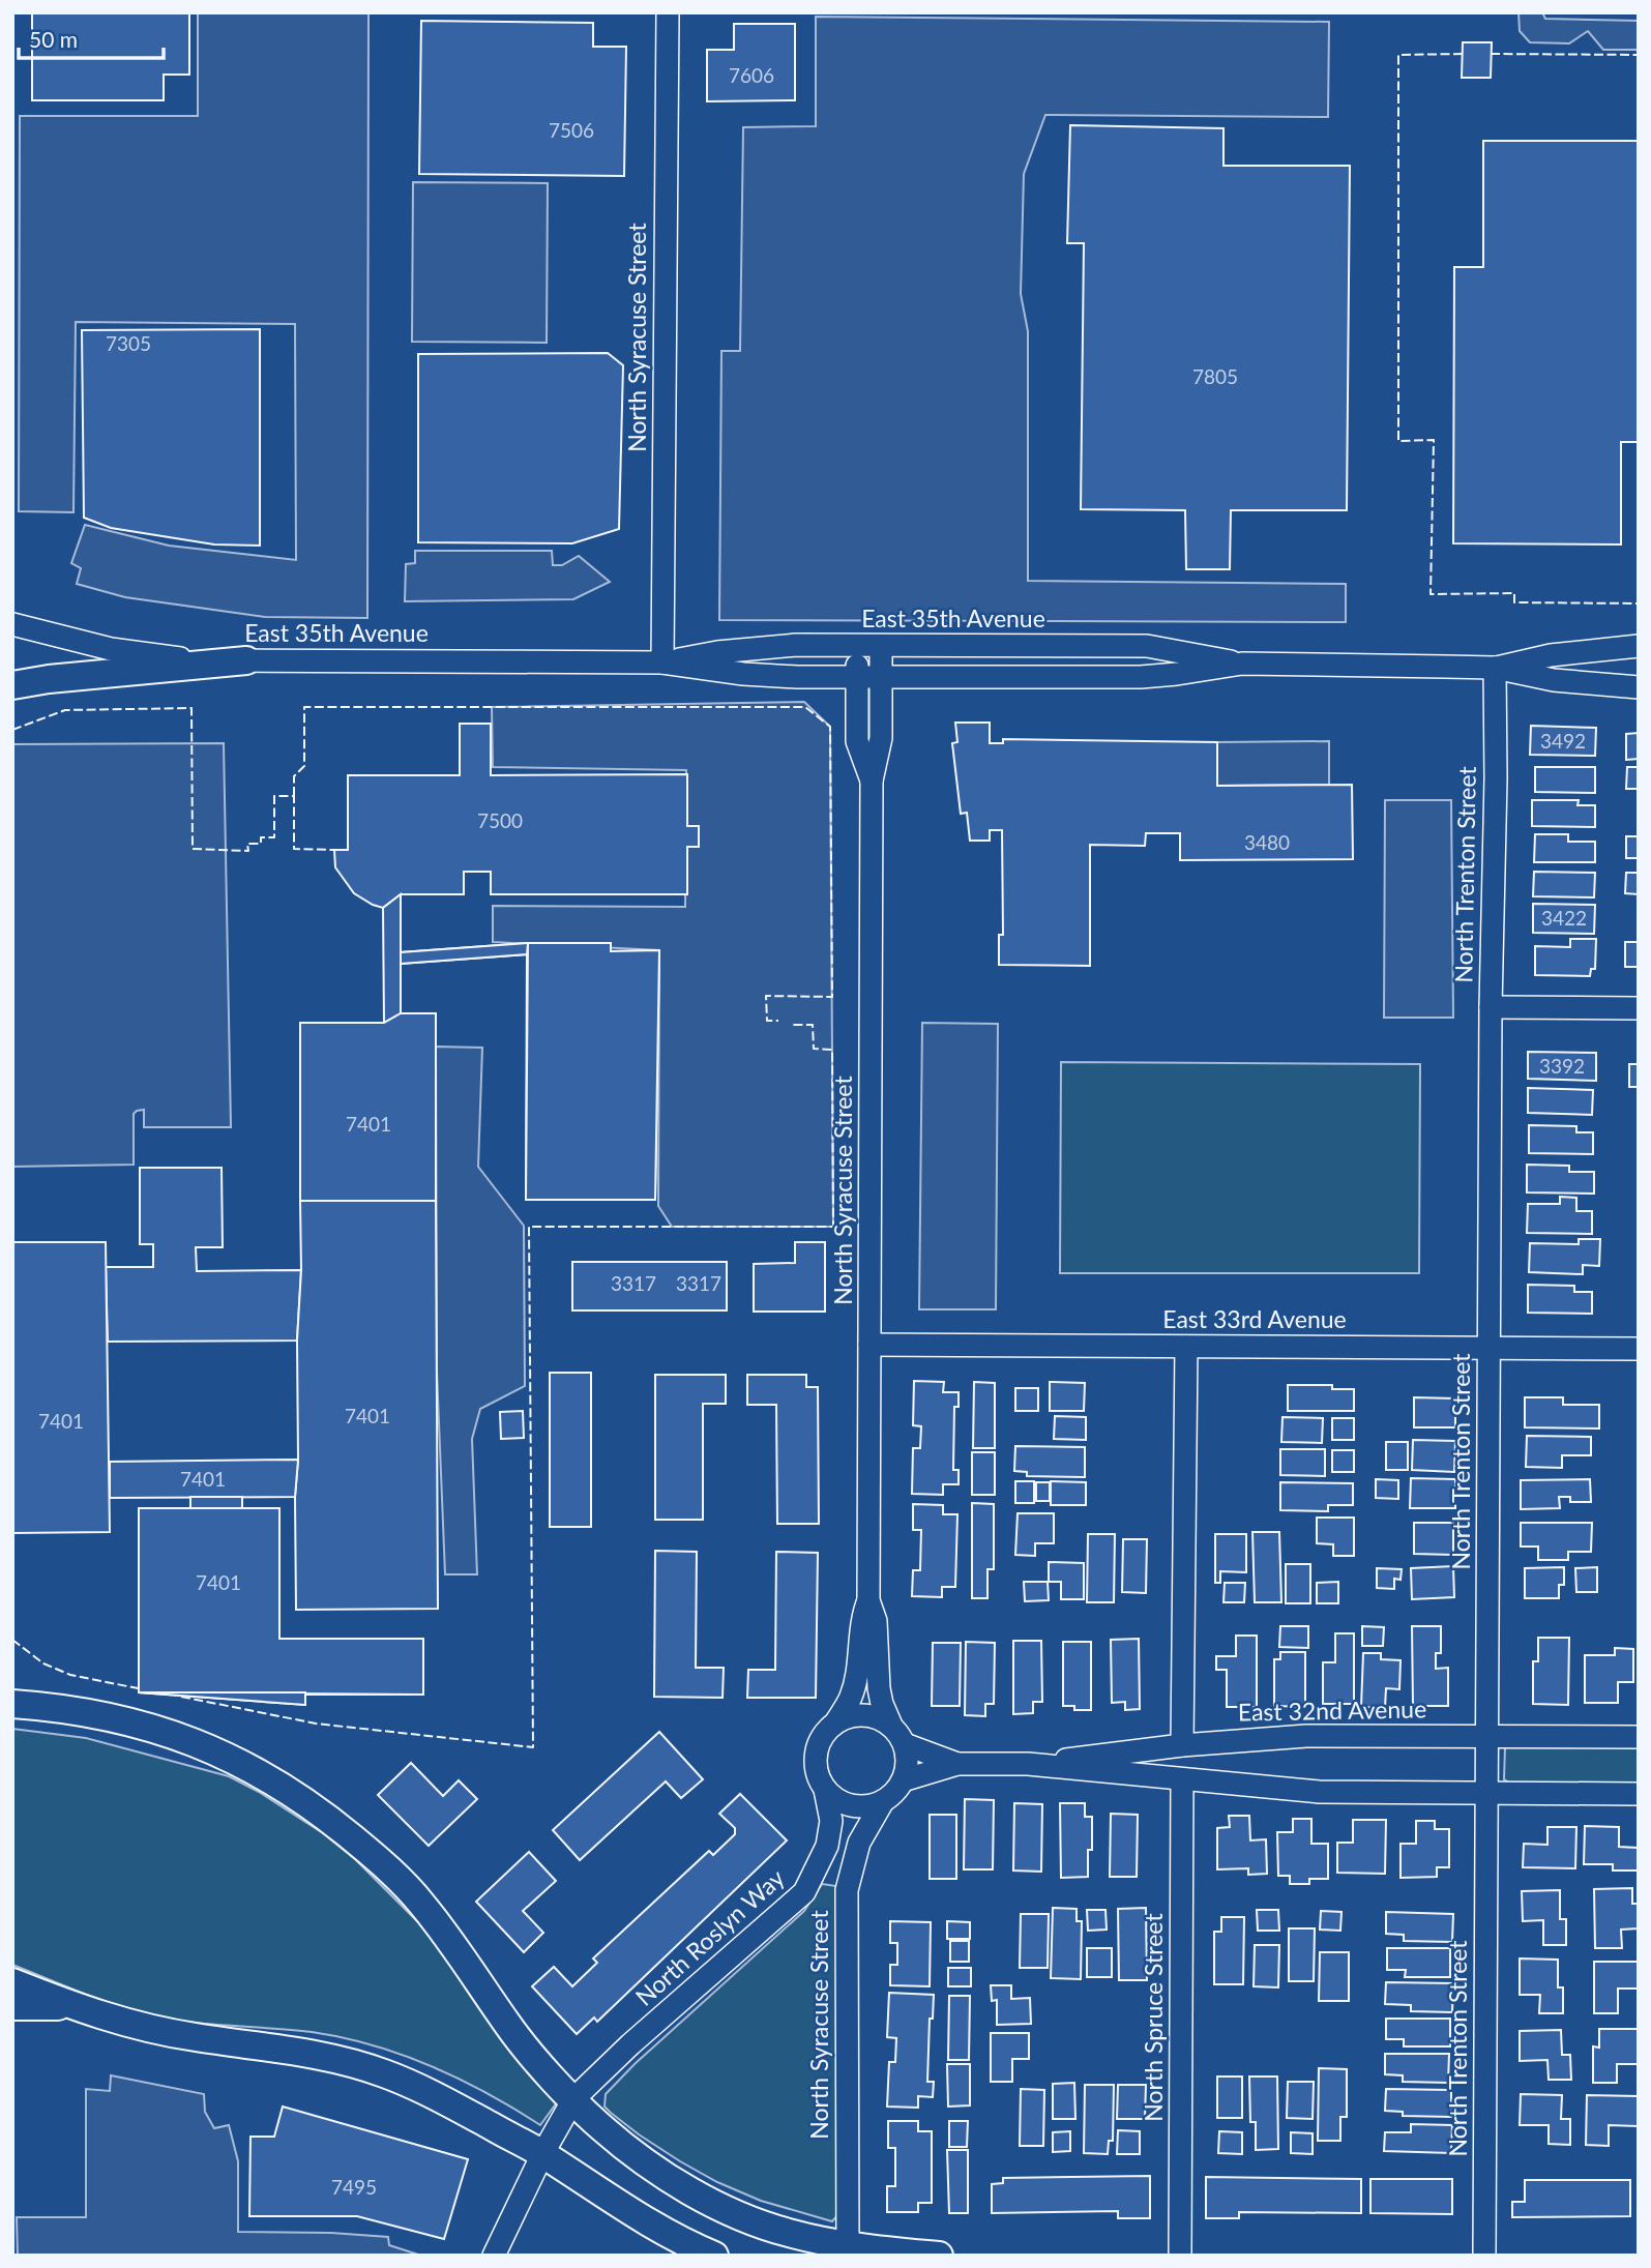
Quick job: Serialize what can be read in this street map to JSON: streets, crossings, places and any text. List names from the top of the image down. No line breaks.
{"streets":{"street":["North Syracuse Street","East 35th Avenue","North Trenton Street","East 33rd Avenue","East 32nd Avenue","North Roslyn Way","North Spruce Street"]},"crossings":[["North Syracuse Street","East 35th Avenue"],["North Syracuse Street","East 33rd Avenue"],["North Syracuse Street","East 32nd Avenue"],["North Syracuse Street","North Roslyn Way"],["East 35th Avenue","North Trenton Street"],["North Trenton Street","East 33rd Avenue"],["North Trenton Street","East 32nd Avenue"],["East 32nd Avenue","North Roslyn Way"],["East 32nd Avenue","North Spruce Street"]],"house_numbers":["7606","7506","7305","7805","3492","7500","3480","3422","3392","7401","3317","3317","7401","7401","7401","7401","7495"],"scale_bar":"50 m"}
